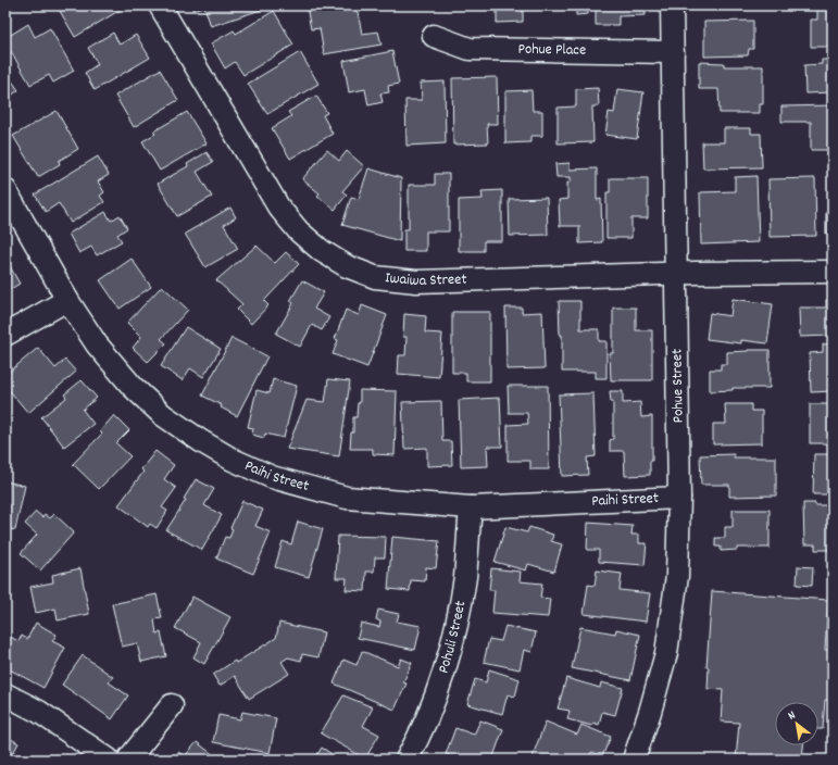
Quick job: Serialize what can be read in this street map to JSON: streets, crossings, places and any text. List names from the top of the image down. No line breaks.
{"streets":{"street":["Pohue Place","Iwaiwa Street","Pohue Street","Paihi Street","Pohuli Street"]},"crossings":[["Pohue Place","Pohue Street"],["Iwaiwa Street","Pohue Street"],["Pohue Street","Paihi Street"],["Paihi Street","Pohuli Street"]],"north":"top left"}
